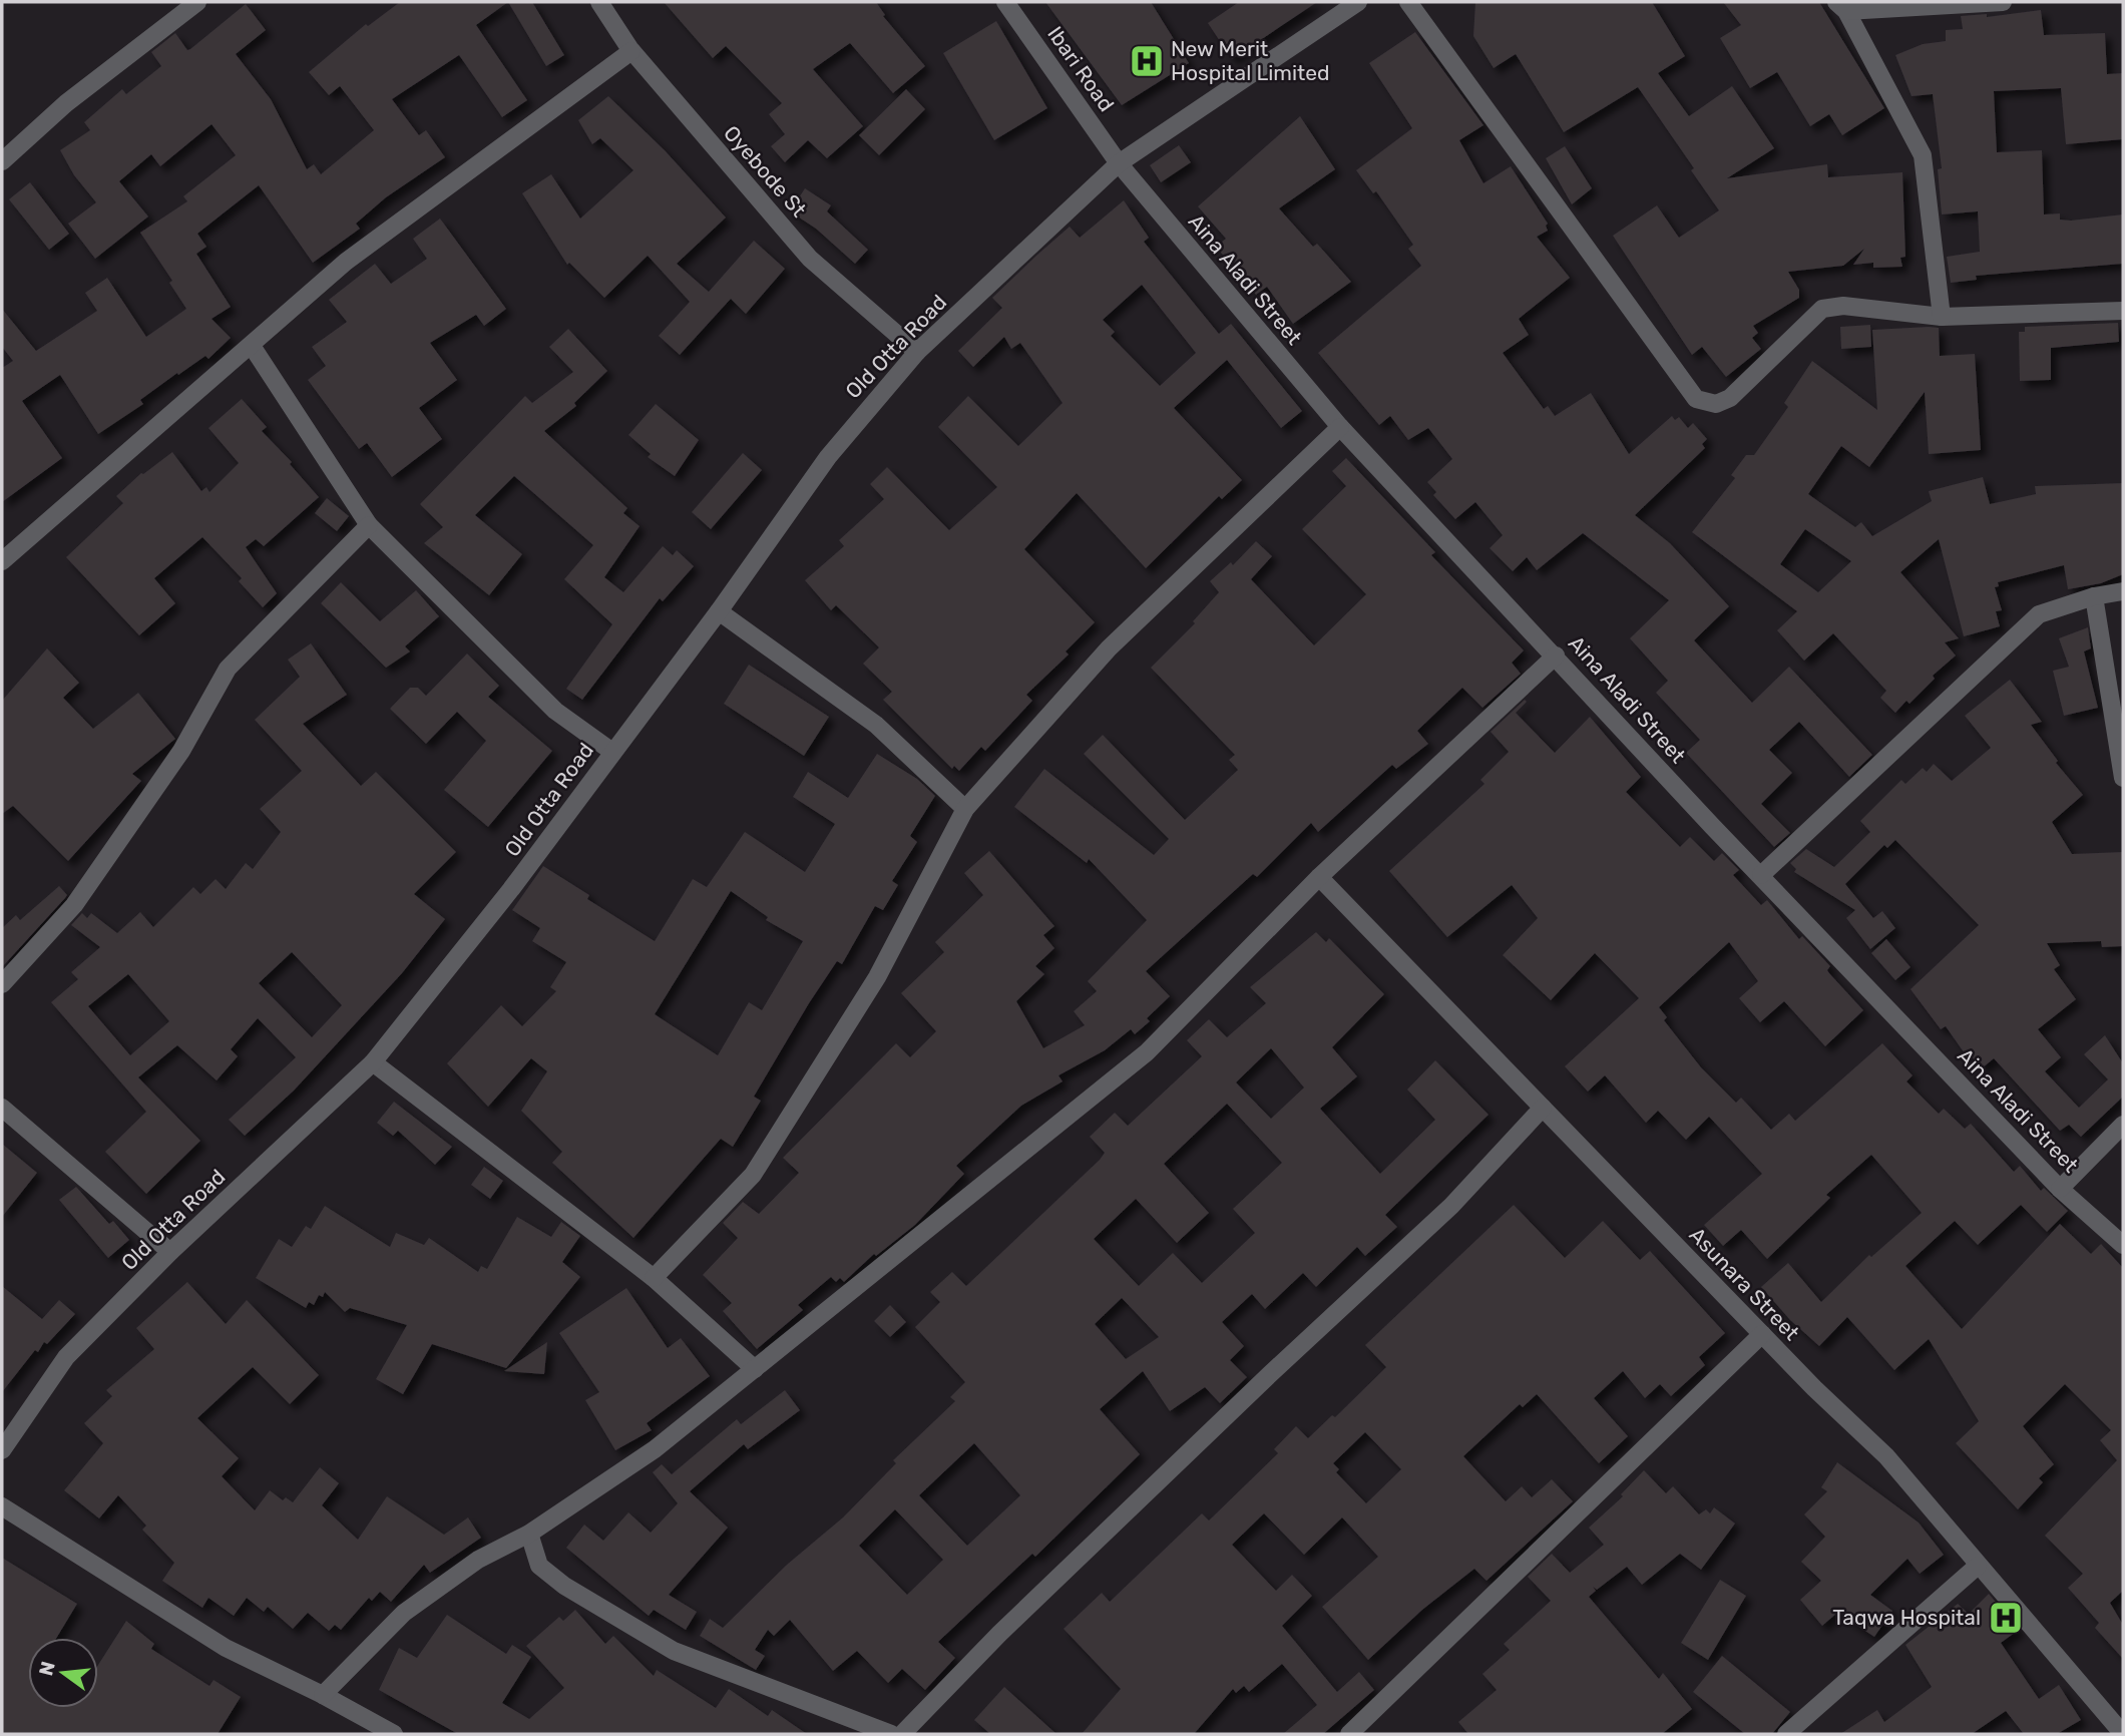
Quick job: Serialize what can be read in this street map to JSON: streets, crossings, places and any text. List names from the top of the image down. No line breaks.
{"streets":{"street":["Ibari Road","Oyebode St","Aina Aladi Street","Old Otta Road","Asunara Street"]},"crossings":[["Ibari Road","Aina Aladi Street"],["Ibari Road","Old Otta Road"],["Oyebode St","Old Otta Road"],["Aina Aladi Street","Old Otta Road"]],"places":{"hospital":["New Merit Hospital Limited","Taqwa Hospital"]},"north":"left"}
